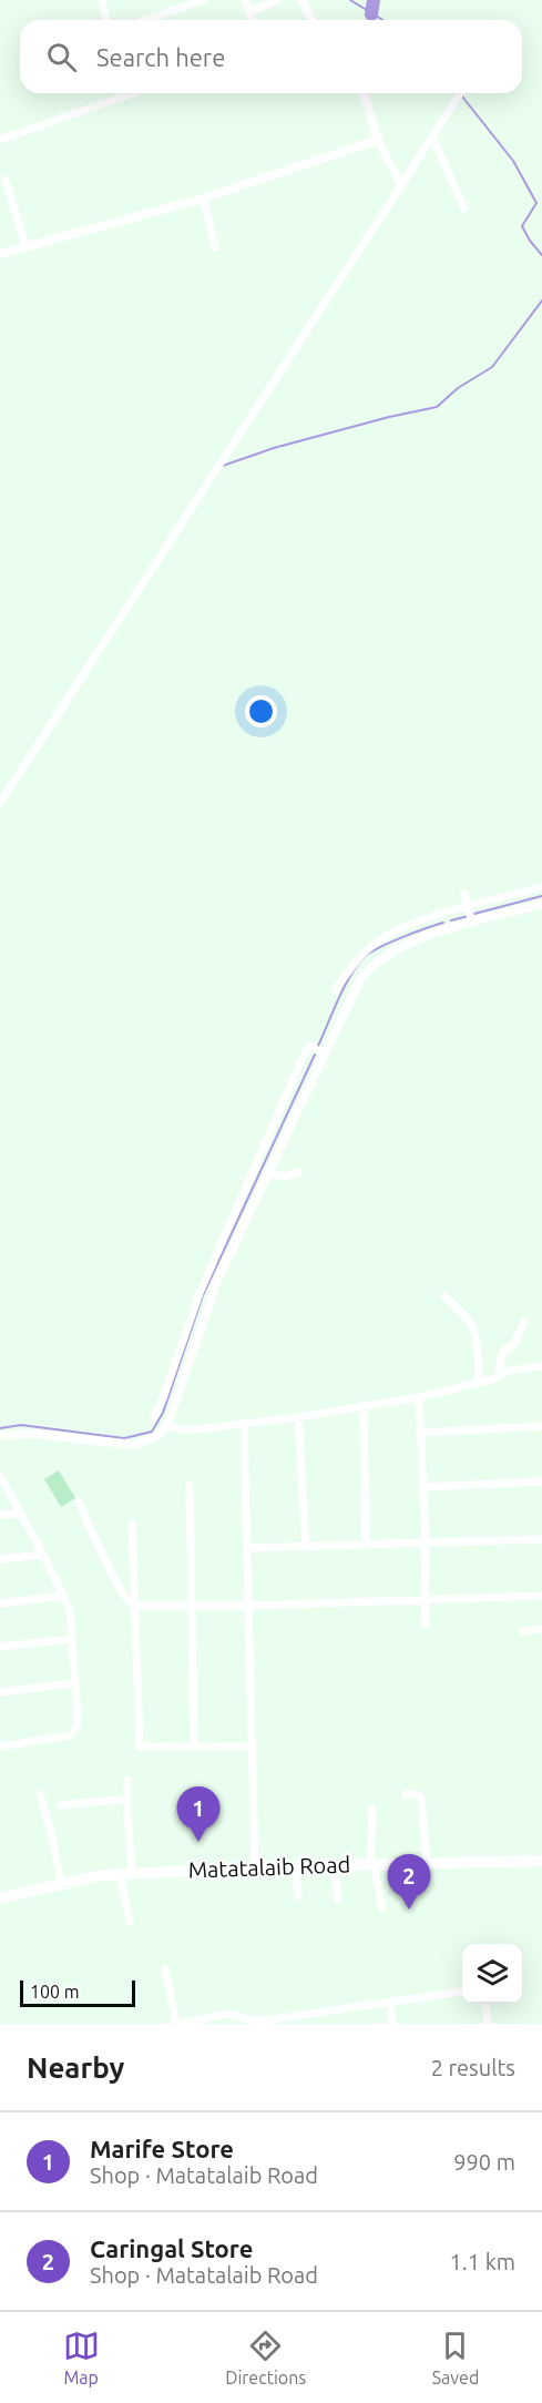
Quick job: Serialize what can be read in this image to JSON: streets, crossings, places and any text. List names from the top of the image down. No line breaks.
{"streets":{"main road":["Matatalaib Road"]},"scale_bar":"100 m","page":{"search":"Search here","pins":["1","2"],"scale":"100 m","heading":["Nearby","2 results"],"list":[{"mark":"1","name":"Marife Store","note":"Shop · Matatalaib Road","value":"990 m"},{"mark":"2","name":"Caringal Store","note":"Shop · Matatalaib Road","value":"1.1 km"}],"nav":["Map","Directions","Saved"]}}
